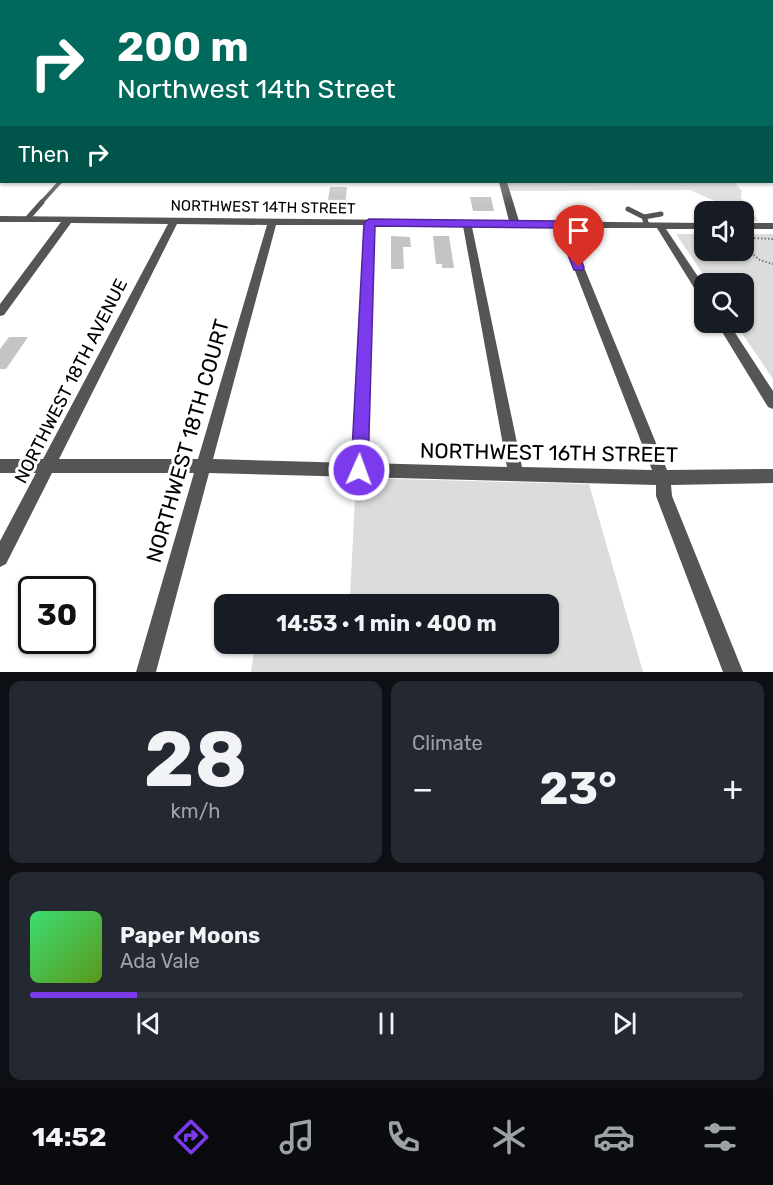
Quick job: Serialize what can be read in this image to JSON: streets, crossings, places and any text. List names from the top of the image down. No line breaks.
{"streets":{"street":["NORTHWEST 14TH STREET","NORTHWEST 18TH AVENUE","NORTHWEST 18TH COURT","NORTHWEST 16TH STREET"]},"crossings":[["NORTHWEST 14TH STREET","NORTHWEST 18TH AVENUE"],["NORTHWEST 14TH STREET","NORTHWEST 18TH COURT"],["NORTHWEST 18TH AVENUE","NORTHWEST 16TH STREET"],["NORTHWEST 18TH COURT","NORTHWEST 16TH STREET"]],"page":{"turn":["200 m","Northwest 14th Street"],"then":"Then","limit":"30","trip":"14:53 · 1 min · 400 m","tile":[["28","km/h"],"Climate"],"heat":["−","23°","+"],"song":["Paper Moons","Ada Vale"],"tabs":"14:52"}}
